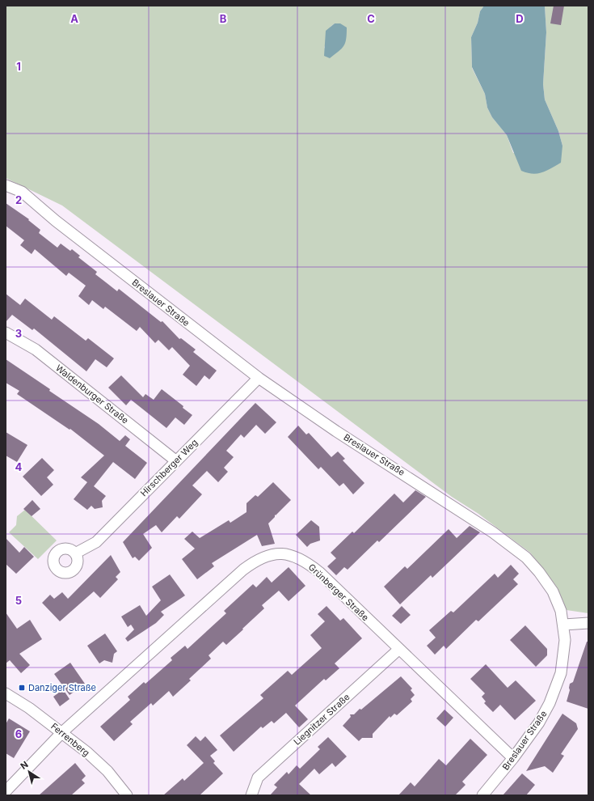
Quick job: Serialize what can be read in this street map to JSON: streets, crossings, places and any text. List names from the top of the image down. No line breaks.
{"streets":{"street":["Breslauer Straße","Waldenburger Straße","Hirschberger Weg","Grünberger Straße","Liegnitzer Straße","Ferrenberg"]},"crossings":[["Breslauer Straße","Hirschberger Weg"],["Breslauer Straße","Grünberger Straße"],["Waldenburger Straße","Hirschberger Weg"],["Grünberger Straße","Liegnitzer Straße"],["Grünberger Straße","Ferrenberg"]],"places":{"transit":["Danziger Straße"]},"north":"top left","grid":{"columns":["A","B","C","D"],"rows":["1","2","3","4","5","6"]}}
